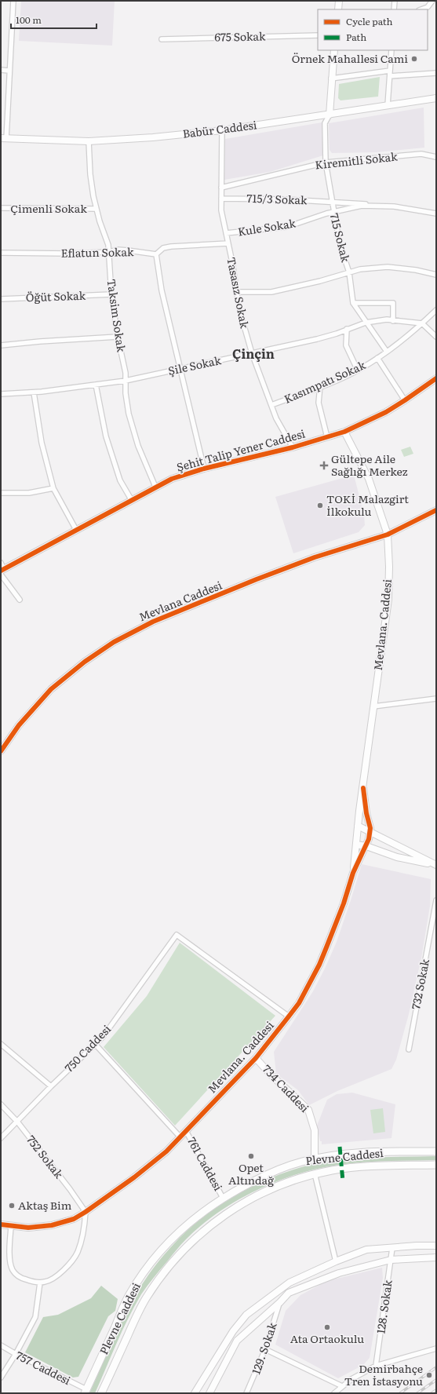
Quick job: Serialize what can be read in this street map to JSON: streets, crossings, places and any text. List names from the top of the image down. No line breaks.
{"streets":{"main road":["Plevne Caddesi"],"street":["675 Sokak","Babür Caddesi","Kiremitli Sokak","715/3 Sokak","Çimenli Sokak","Kule Sokak","715 Sokak","Eflatun Sokak","Tasasız Sokak","Öğüt Sokak","Taksim Sokak","Şile Sokak","Kasımpatı Sokak","Şehit Talip Yener Caddesi","Mevlana Caddesi","Mevlana. Caddesi","732 Sokak","750 Caddesi","734 Caddesi","752 Sokak","761 Caddesi","128. Sokak","129. Sokak","757 Caddesi"]},"crossings":[["Babür Caddesi","715 Sokak"],["Babür Caddesi","Tasasız Sokak"],["Babür Caddesi","Taksim Sokak"],["Kiremitli Sokak","715 Sokak"],["Kiremitli Sokak","Tasasız Sokak"],["715/3 Sokak","Kule Sokak"],["715/3 Sokak","715 Sokak"],["715/3 Sokak","Tasasız Sokak"],["Çimenli Sokak","Taksim Sokak"],["Kule Sokak","715 Sokak"],["Kule Sokak","Tasasız Sokak"],["715 Sokak","Şile Sokak"],["715 Sokak","Kasımpatı Sokak"],["Eflatun Sokak","Taksim Sokak"],["Tasasız Sokak","Şile Sokak"],["Tasasız Sokak","Kasımpatı Sokak"],["Tasasız Sokak","Şehit Talip Yener Caddesi"],["Öğüt Sokak","Taksim Sokak"],["Taksim Sokak","Şile Sokak"],["Taksim Sokak","Şehit Talip Yener Caddesi"],["Şile Sokak","Kasımpatı Sokak"],["Şehit Talip Yener Caddesi","Mevlana. Caddesi"],["Mevlana Caddesi","Mevlana. Caddesi"],["Mevlana. Caddesi","750 Caddesi"],["Mevlana. Caddesi","734 Caddesi"],["Mevlana. Caddesi","752 Sokak"],["Mevlana. Caddesi","761 Caddesi"],["750 Caddesi","752 Sokak"],["734 Caddesi","Plevne Caddesi"],["Plevne Caddesi","761 Caddesi"],["Plevne Caddesi","757 Caddesi"]],"districts":["Çinçin"],"places":{"other":["Örnek Mahallesi Cami","TOKİ Malazgirt İlkokulu","Opet Altındağ","Aktaş Bim","Ata Ortaokulu","Demirbahçe Tren İstasyonu"],"health":["Gültepe Aile Sağlığı Merkez"]},"legend":["Cycle path","Path"],"scale_bar":"100 m"}
